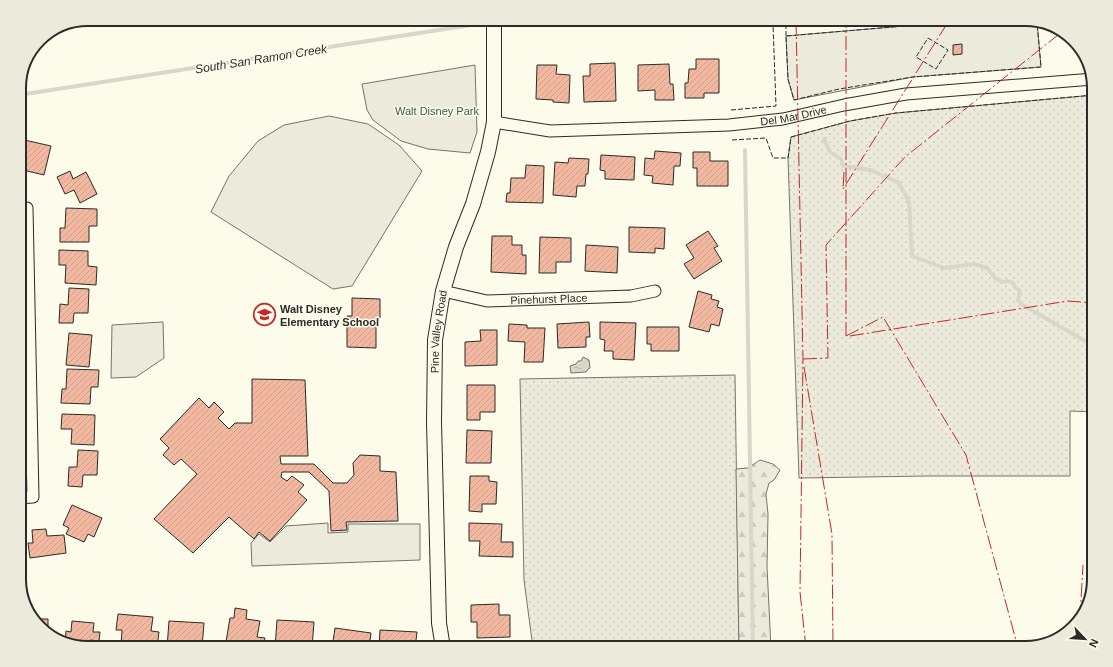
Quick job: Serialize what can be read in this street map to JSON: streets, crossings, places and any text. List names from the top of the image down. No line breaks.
{"streets":{"street":["Del Mar Drive","Pinehurst Place","Pine Valley Road"]},"crossings":[["Del Mar Drive","Pine Valley Road"],["Pinehurst Place","Pine Valley Road"]],"water":["South San Ramon Creek"],"parks":["Walt Disney Park"],"places":{"school or university":["Walt Disney Elementary School"]},"north":"bottom right"}
